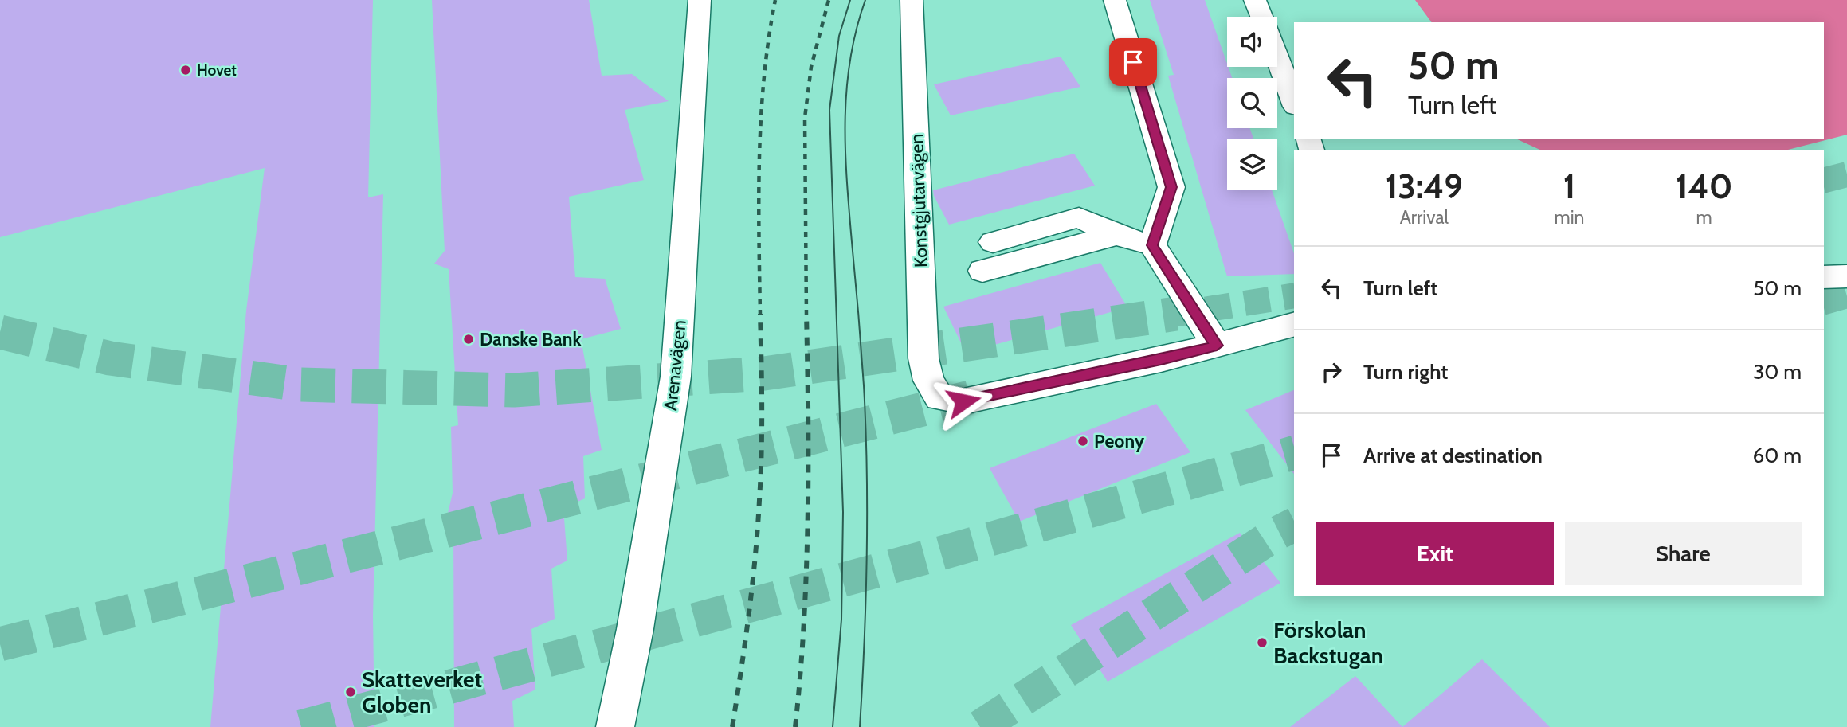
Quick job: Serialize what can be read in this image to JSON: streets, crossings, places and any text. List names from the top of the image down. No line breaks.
{"streets":{"street":["Konstgjutarvägen","Arenavägen"]},"places":["Hovet","Danske Bank","Peony","Förskolan Backstugan","Skatteverket Globen"],"page":{"turn":["50 m","Turn left"],"eta":["13:49","Arrival","1","min","140","m"],"list":[{"name":"Turn left","value":"50 m"},{"name":"Turn right","value":"30 m"},{"name":"Arrive at destination","value":"60 m"}],"buttons":["Exit","Share"]}}
